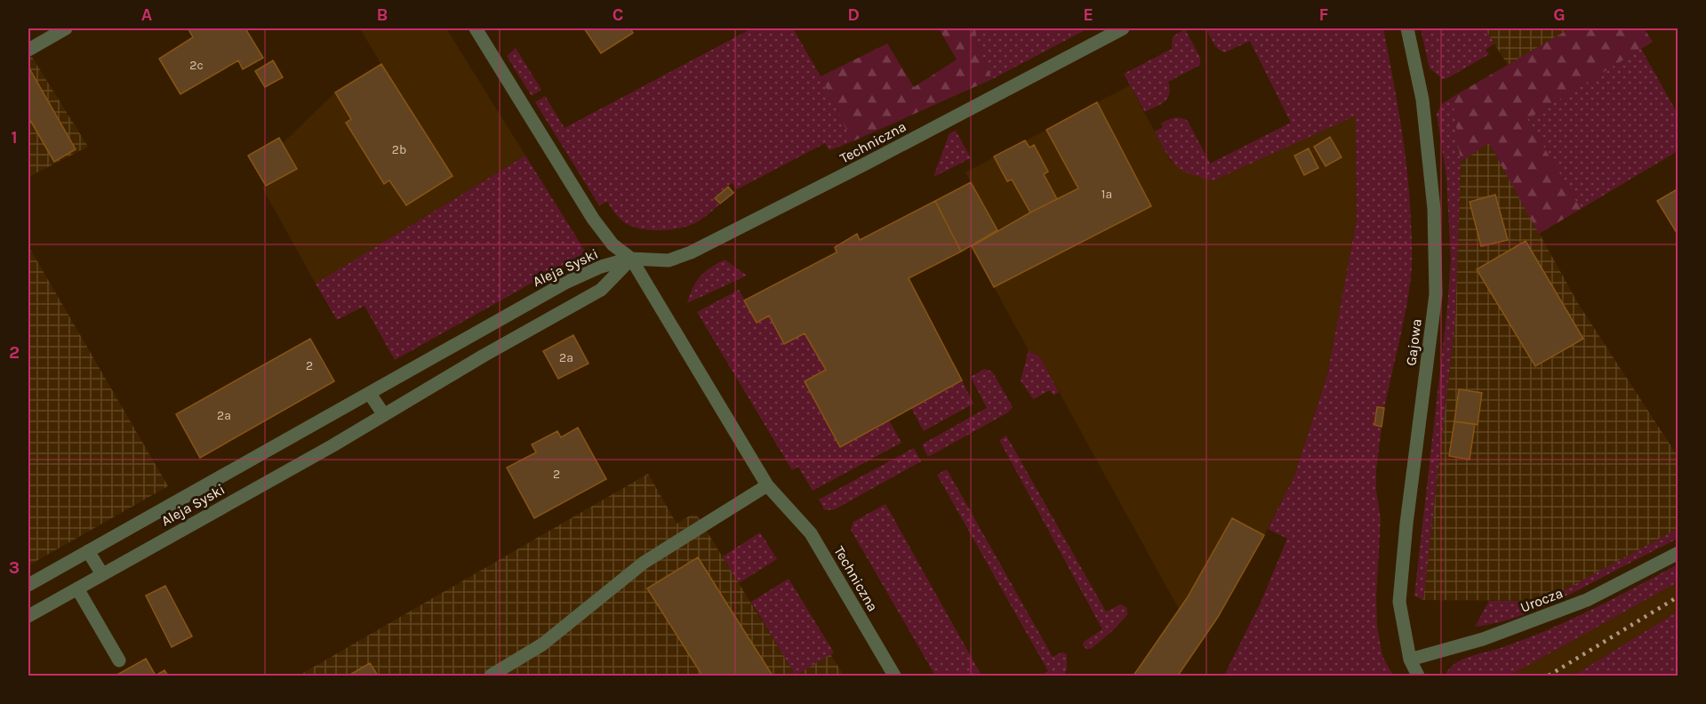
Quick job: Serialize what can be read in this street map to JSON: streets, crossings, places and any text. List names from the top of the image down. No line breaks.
{"streets":{"street":["Techniczna","Aleja Syski","Gajowa","Urocza"]},"crossings":[["Techniczna","Aleja Syski"],["Gajowa","Urocza"]],"house_numbers":["2c","2b","1a","2a","2","2a","2"],"grid":{"columns":["A","B","C","D","E","F","G"],"rows":["1","2","3"]}}
